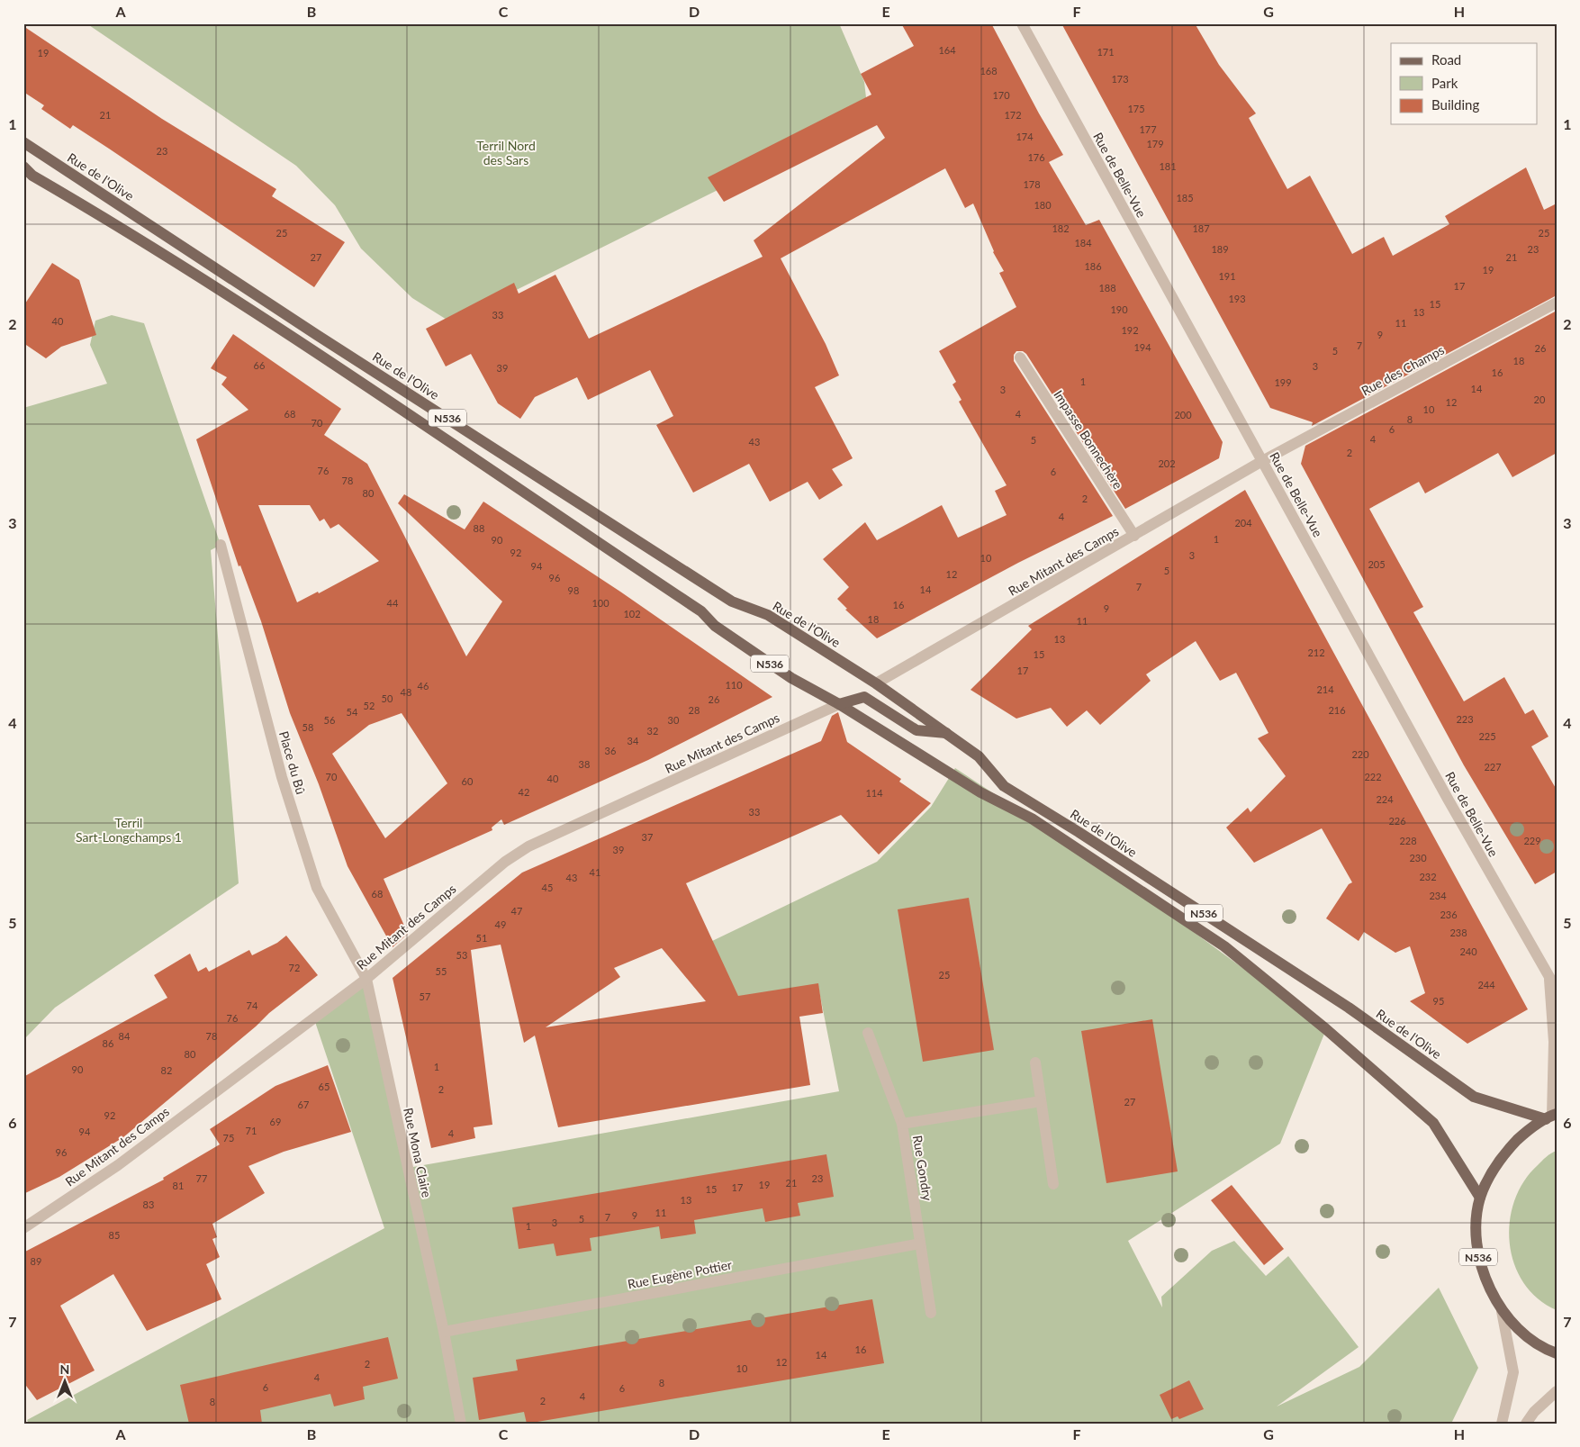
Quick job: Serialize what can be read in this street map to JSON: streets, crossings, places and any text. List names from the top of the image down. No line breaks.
{"streets":{"main road":["Rue de l'Olive","N536"],"street":["Rue de Belle-Vue","Rue des Champs","Impasse Bonnechère","Rue Mitant des Camps","Place du Bû","Rue Mona Claire","Rue Gondry","Rue Eugène Pottier"]},"crossings":[["Rue de Belle-Vue","Rue de l'Olive"],["Rue de Belle-Vue","Rue des Champs"],["Rue de Belle-Vue","N536"],["Rue de Belle-Vue","Rue Mitant des Camps"],["Rue de l'Olive","N536"],["Rue de l'Olive","Rue Mitant des Camps"],["Rue des Champs","Rue Mitant des Camps"],["N536","Rue Mitant des Camps"],["Impasse Bonnechère","Rue Mitant des Camps"],["Rue Mitant des Camps","Place du Bû"],["Rue Mitant des Camps","Rue Mona Claire"],["Place du Bû","Rue Mona Claire"],["Rue Mona Claire","Rue Eugène Pottier"],["Rue Gondry","Rue Eugène Pottier"]],"parks":["Terril Nord des Sars","Terril Sart-Longchamps 1"],"house_numbers":["164","171","19","168","173","170","175","21","172","177","174","179","23","176","181","178","185","180","182","187","25","25","184","189","23","27","21","186","19","191","17","188","193","15","190","13","33","40","11","192","9","7","194","26","5","18","66","3","39","16","1","199","14","3","20","12","10","68","4","200","8","70","6","4","5","43","2","202","76","6","78","80","2","4","204","88","1","90","92","3","10","205","94","5","12","96","7","14","98","44","100","16","9","102","18","11","13","212","15","17","110","46","214","48","50","26","52","28","216","54","223","56","30","58","32","225","34","36","220","38","227","70","222","40","60","42","114","224","33","226","37","228","229","39","230","41","232","43","45","68","234","47","236","49","238","51","240","53","72","55","25","244","57","95","74","76","84","78","86","80","1","90","82","65","2","27","67","92","69","71","94","4","75","96","77","23","21","19","81","17","15","13","83","11","9","7","5","3","1","85","89","16","14","12","2","10","4","8","6","6","4","2","8"],"legend":["Road","Park","Building"],"north":"top","grid":{"columns":["A","B","C","D","E","F","G","H"],"rows":["1","2","3","4","5","6","7"]}}
